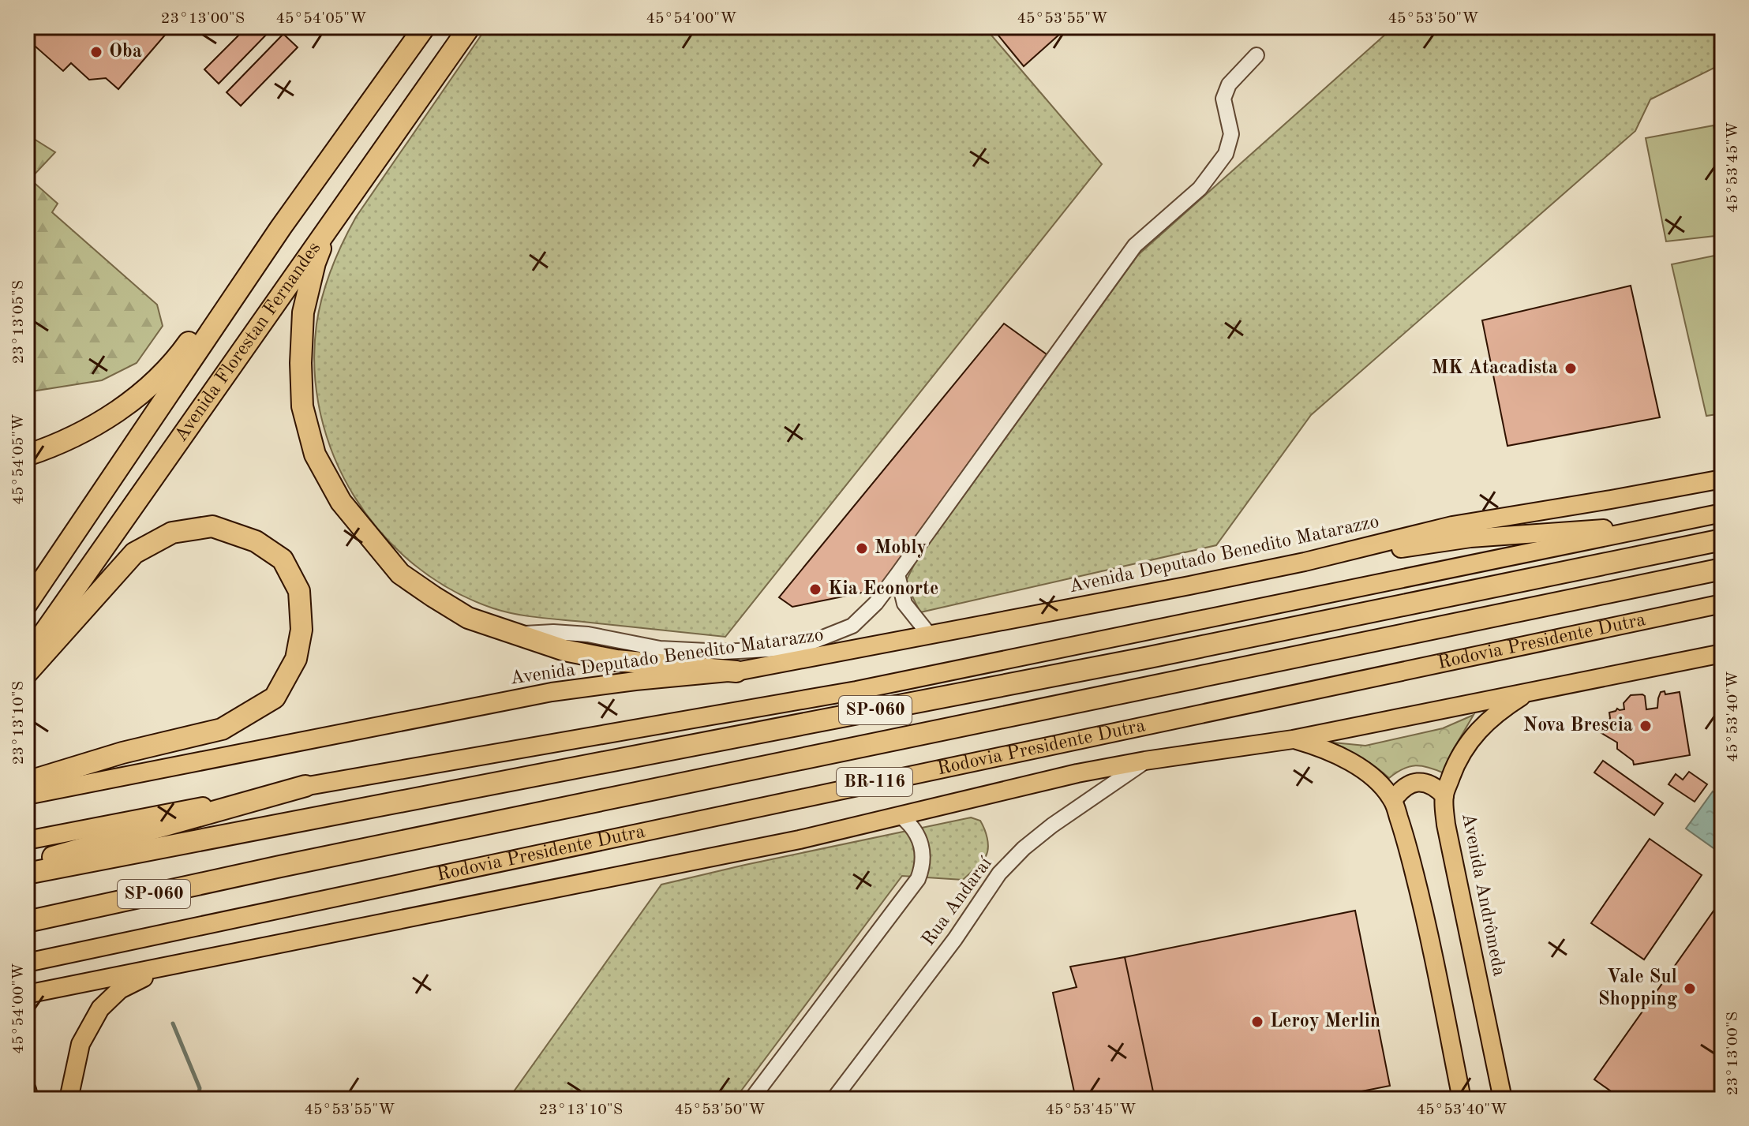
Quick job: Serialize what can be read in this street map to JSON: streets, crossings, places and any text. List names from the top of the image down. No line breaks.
{"streets":{"highway":["Avenida Florestan Fernandes","Rodovia Presidente Dutra","SP-060"],"main road":["Avenida Deputado Benedito Matarazzo","BR-116","Avenida Andrômeda"],"street":["Rua Andaraí"]},"places":["Oba","MK Atacadista","Mobly","Kia Econorte","Nova Brescia","Vale Sul Shopping","Leroy Merlin"],"coordinates":["23°13'00\"S","45°54'05\"W","45°54'00\"W","45°53'55\"W","45°53'50\"W","45°53'45\"W","23°13'05\"S","45°53'40\"W","23°13'10\"S"]}
